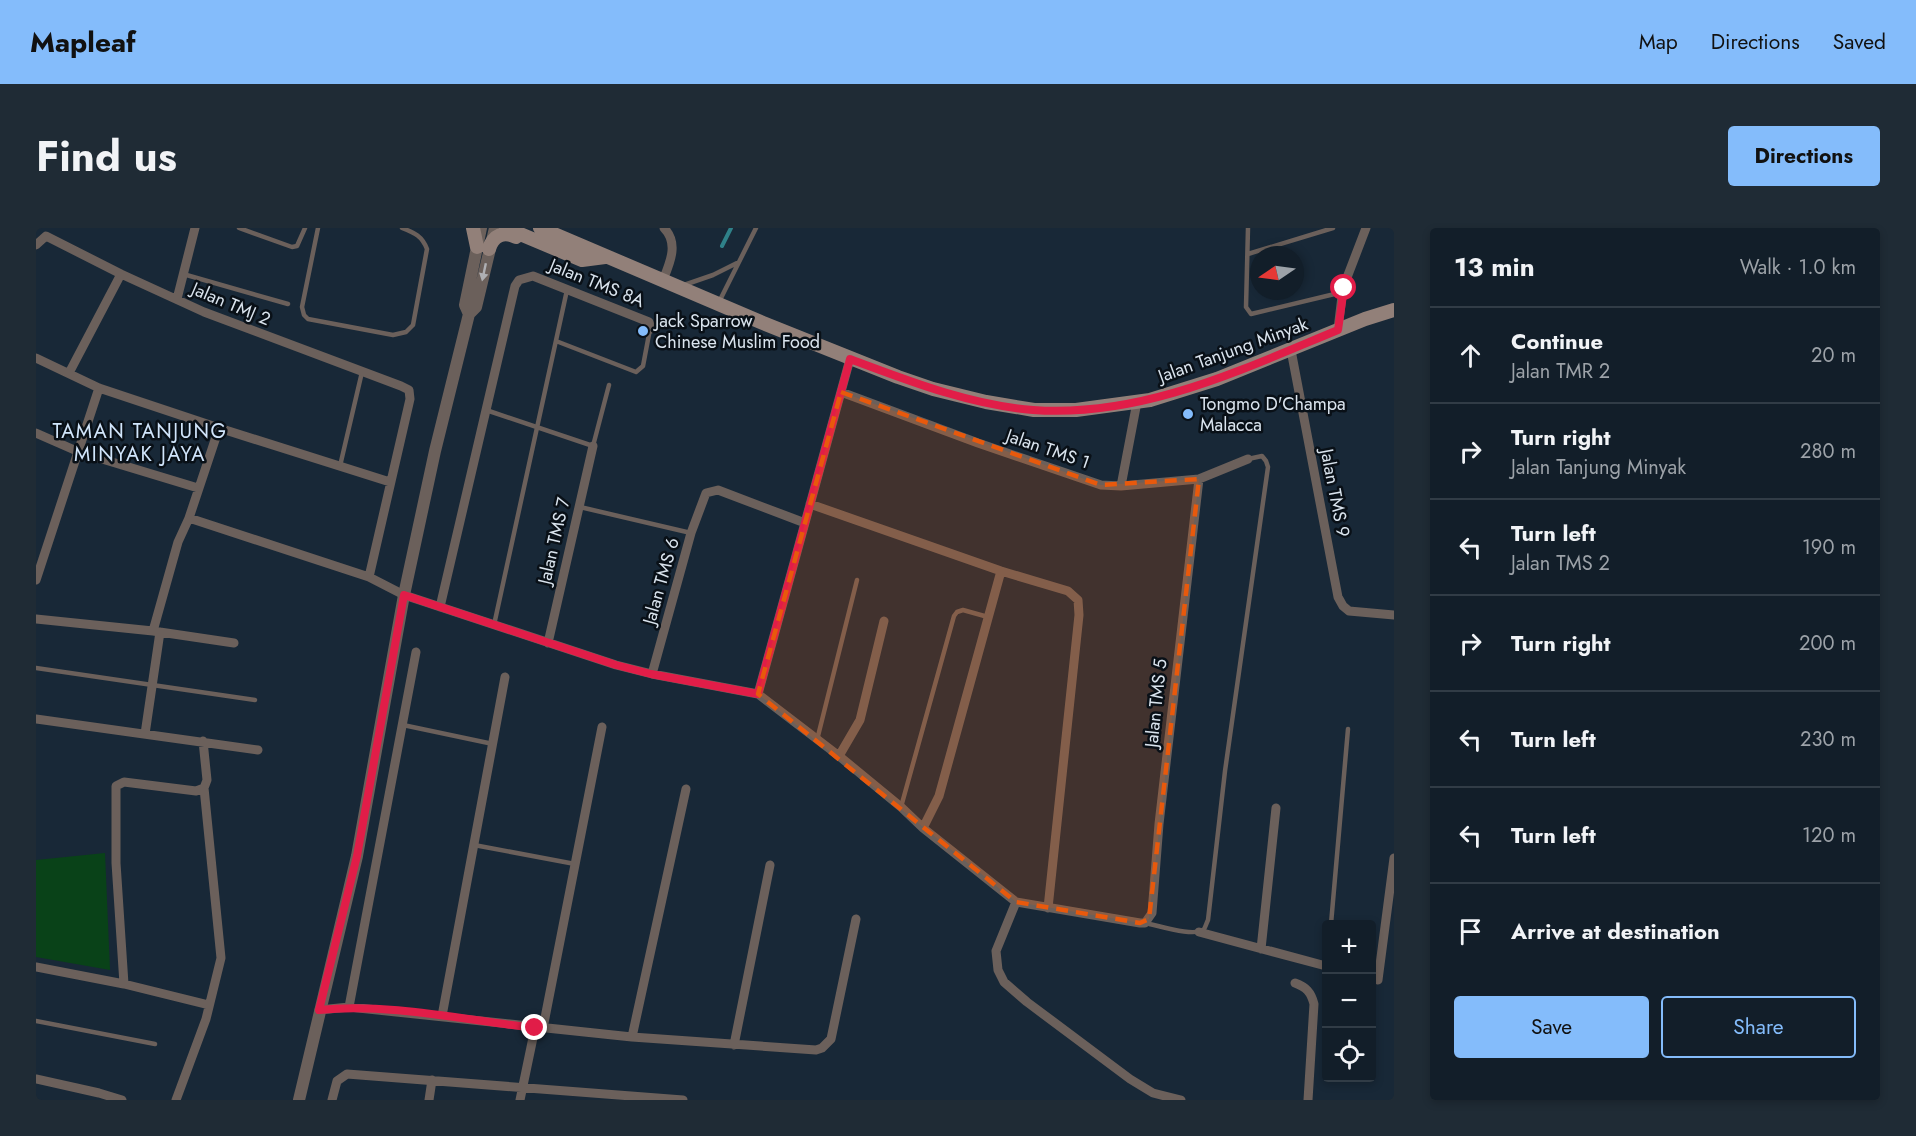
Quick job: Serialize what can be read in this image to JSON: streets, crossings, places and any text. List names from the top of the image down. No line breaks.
{"streets":{"main road":["Jalan Tanjung Minyak"],"street":["Jalan TMS 8A","Jalan TMJ 2","Jalan TMS 1","Jalan TMS 9","Jalan TMS 7","Jalan TMS 6","Jalan TMS 5"]},"crossings":[["Jalan Tanjung Minyak","Jalan TMS 9"],["Jalan TMS 1","Jalan TMS 5"]],"districts":["TAMAN TANJUNG MINYAK JAYA"],"places":["Jack Sparrow Chinese Muslim Food","Tongmo D'Champa Malacca"],"north":"left","page":{"header":"Mapleaf","nav":["Map","Directions","Saved"],"title":"Find us","buttons":["Directions",["Save","Share"]],"heading":["13 min","Walk · 1.0 km"],"list":[["Continue","Jalan TMR 2","20 m"],["Turn right","Jalan Tanjung Minyak","280 m"],["Turn left","Jalan TMS 2","190 m"],["Turn right","200 m"],["Turn left","230 m"],["Turn left","120 m"],"Arrive at destination"],"map_buttons":["+","−"]}}
